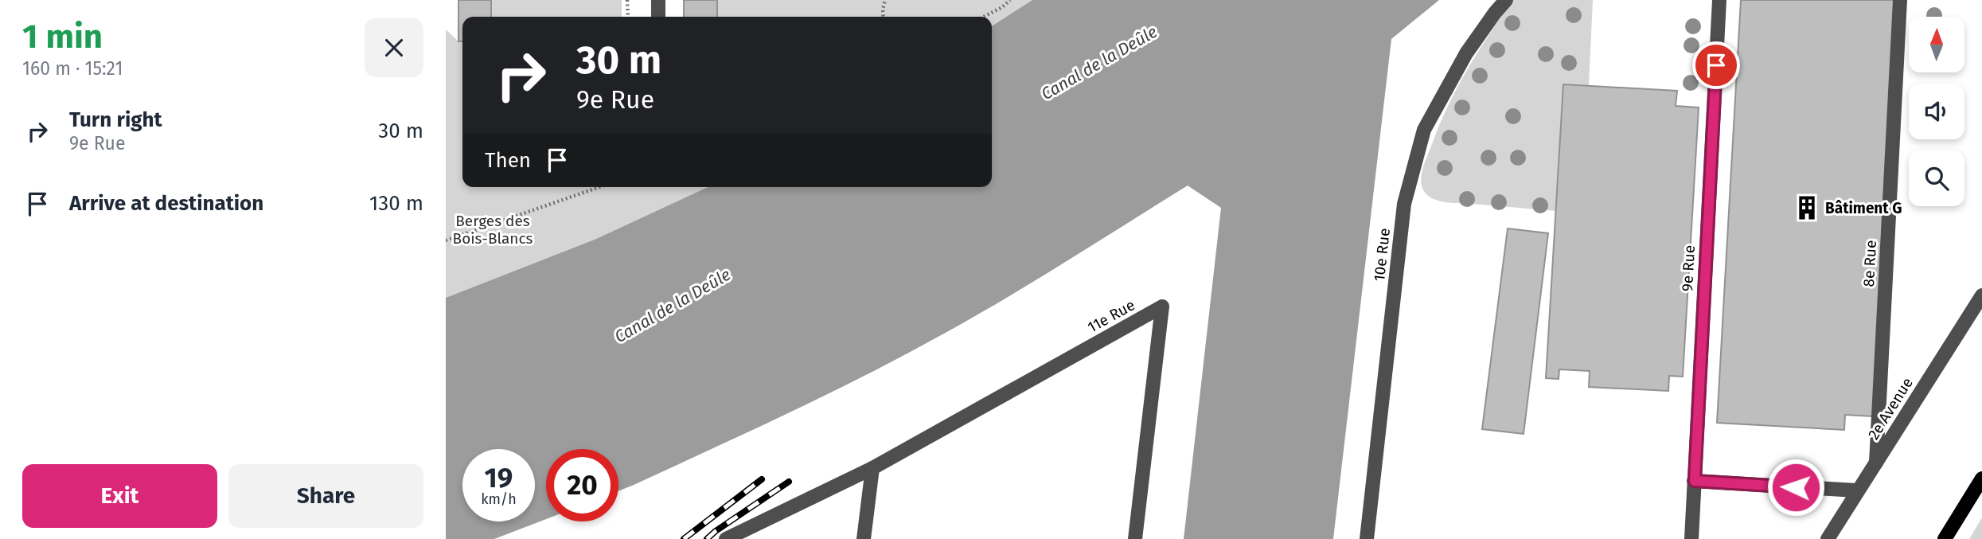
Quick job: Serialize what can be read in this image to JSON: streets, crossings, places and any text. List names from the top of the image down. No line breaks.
{"streets":{"street":["10e Rue","8e Rue","9e Rue","11e Rue","2e Avenue"]},"crossings":[["8e Rue","2e Avenue"]],"water":["Canal de la Deûle"],"parks":["Berges des Bois-Blancs"],"places":{"building":["Bâtiment G"]},"north":"top","page":{"heading":["1 min","160 m · 15:21"],"turn":["30 m","9e Rue"],"list":[{"name":"Turn right","note":"9e Rue","value":"30 m"},{"name":"Arrive at destination","value":"130 m"}],"then":"Then","speed":"19 km/h","limit":"20","buttons":["Exit","Share"]}}
